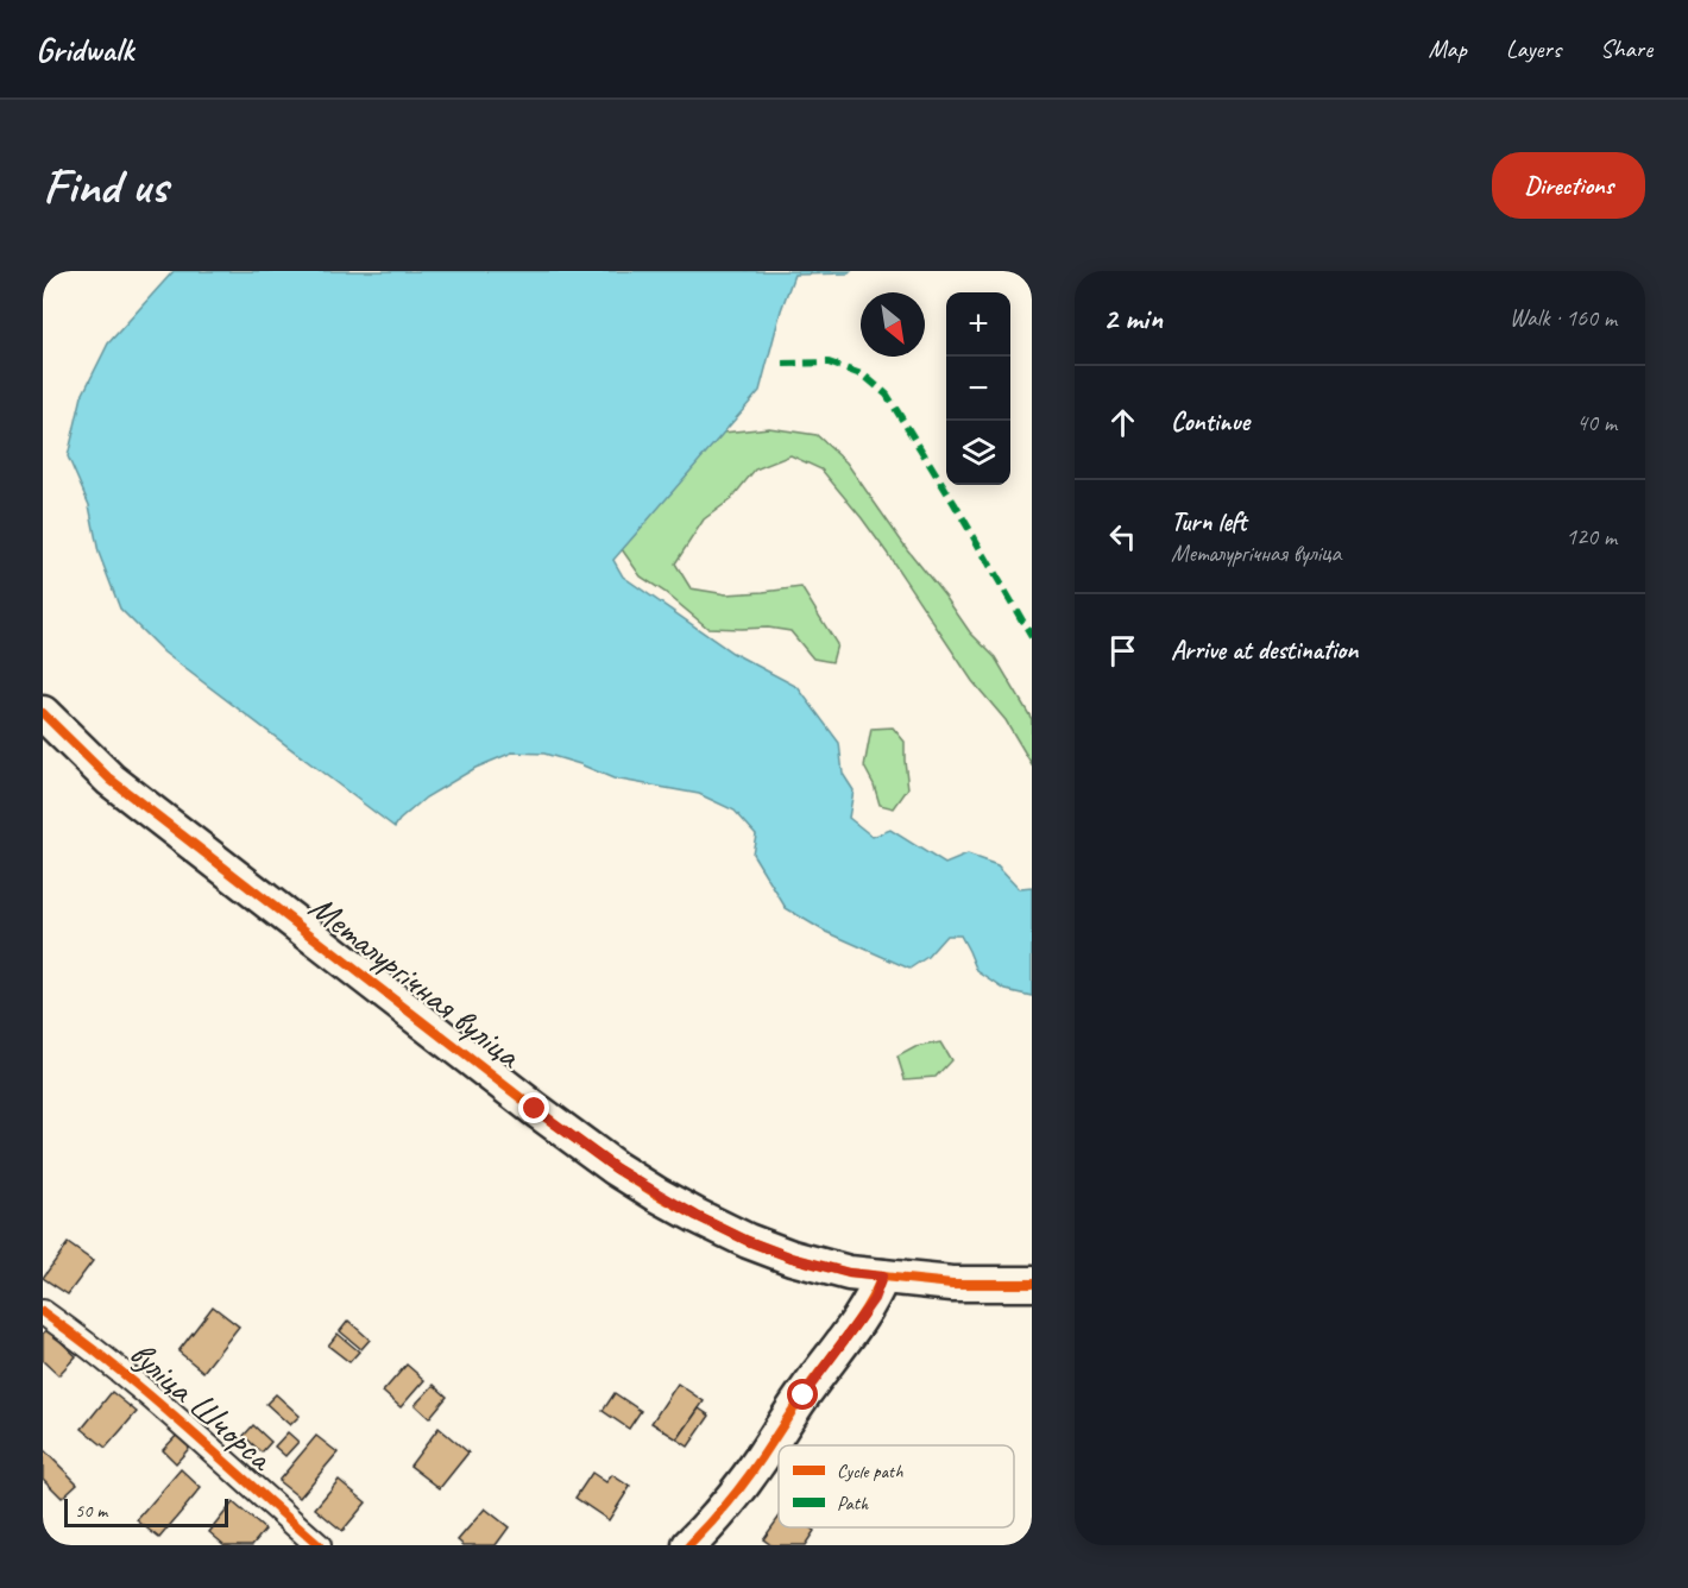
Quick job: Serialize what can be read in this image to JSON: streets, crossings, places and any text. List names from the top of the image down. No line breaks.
{"streets":{"street":["Металургічная вуліца","вуліца Шчорса"]},"legend":["Cycle path","Path"],"scale_bar":"50 m","north":"bottom right","page":{"header":"Gridwalk","nav":["Map","Layers","Share"],"buttons":"Directions","title":"Find us","heading":["2 min","Walk · 160 m"],"map_buttons":["+","−"],"list":[["Continue","40 m"],["Turn left","Металургічная вуліца","120 m"],"Arrive at destination"],"scale":"50 m"}}
